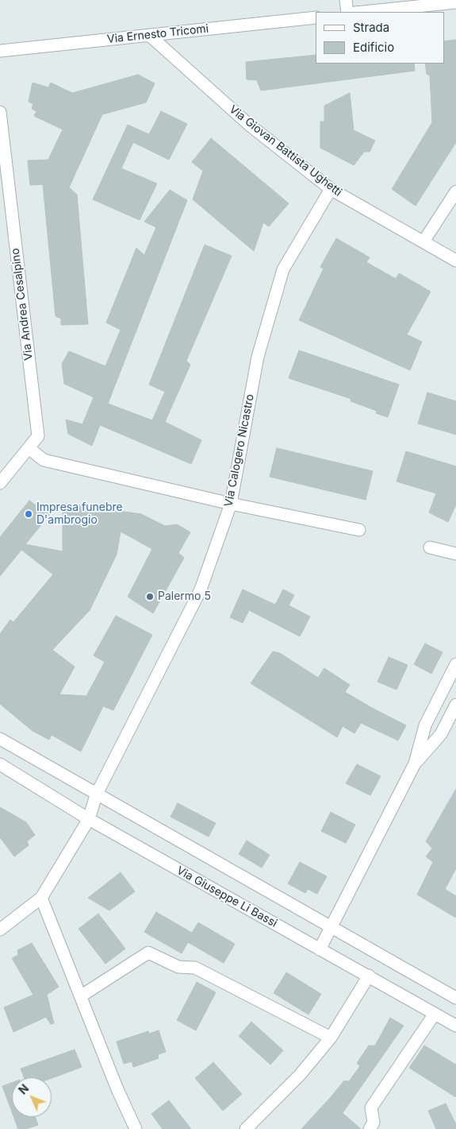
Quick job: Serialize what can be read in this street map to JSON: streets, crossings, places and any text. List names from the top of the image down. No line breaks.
{"streets":{"street":["Via Ernesto Tricomi","Via Giovan Battista Ughetti","Via Andrea Cesalpino","Via Calogero Nicastro","Via Giuseppe Li Bassi"]},"crossings":[["Via Ernesto Tricomi","Via Giovan Battista Ughetti"],["Via Giovan Battista Ughetti","Via Calogero Nicastro"],["Via Calogero Nicastro","Via Giuseppe Li Bassi"]],"places":["Impresa funebre D'ambrogio","Palermo 5"],"legend":["Strada","Edificio"],"north":"top left"}
